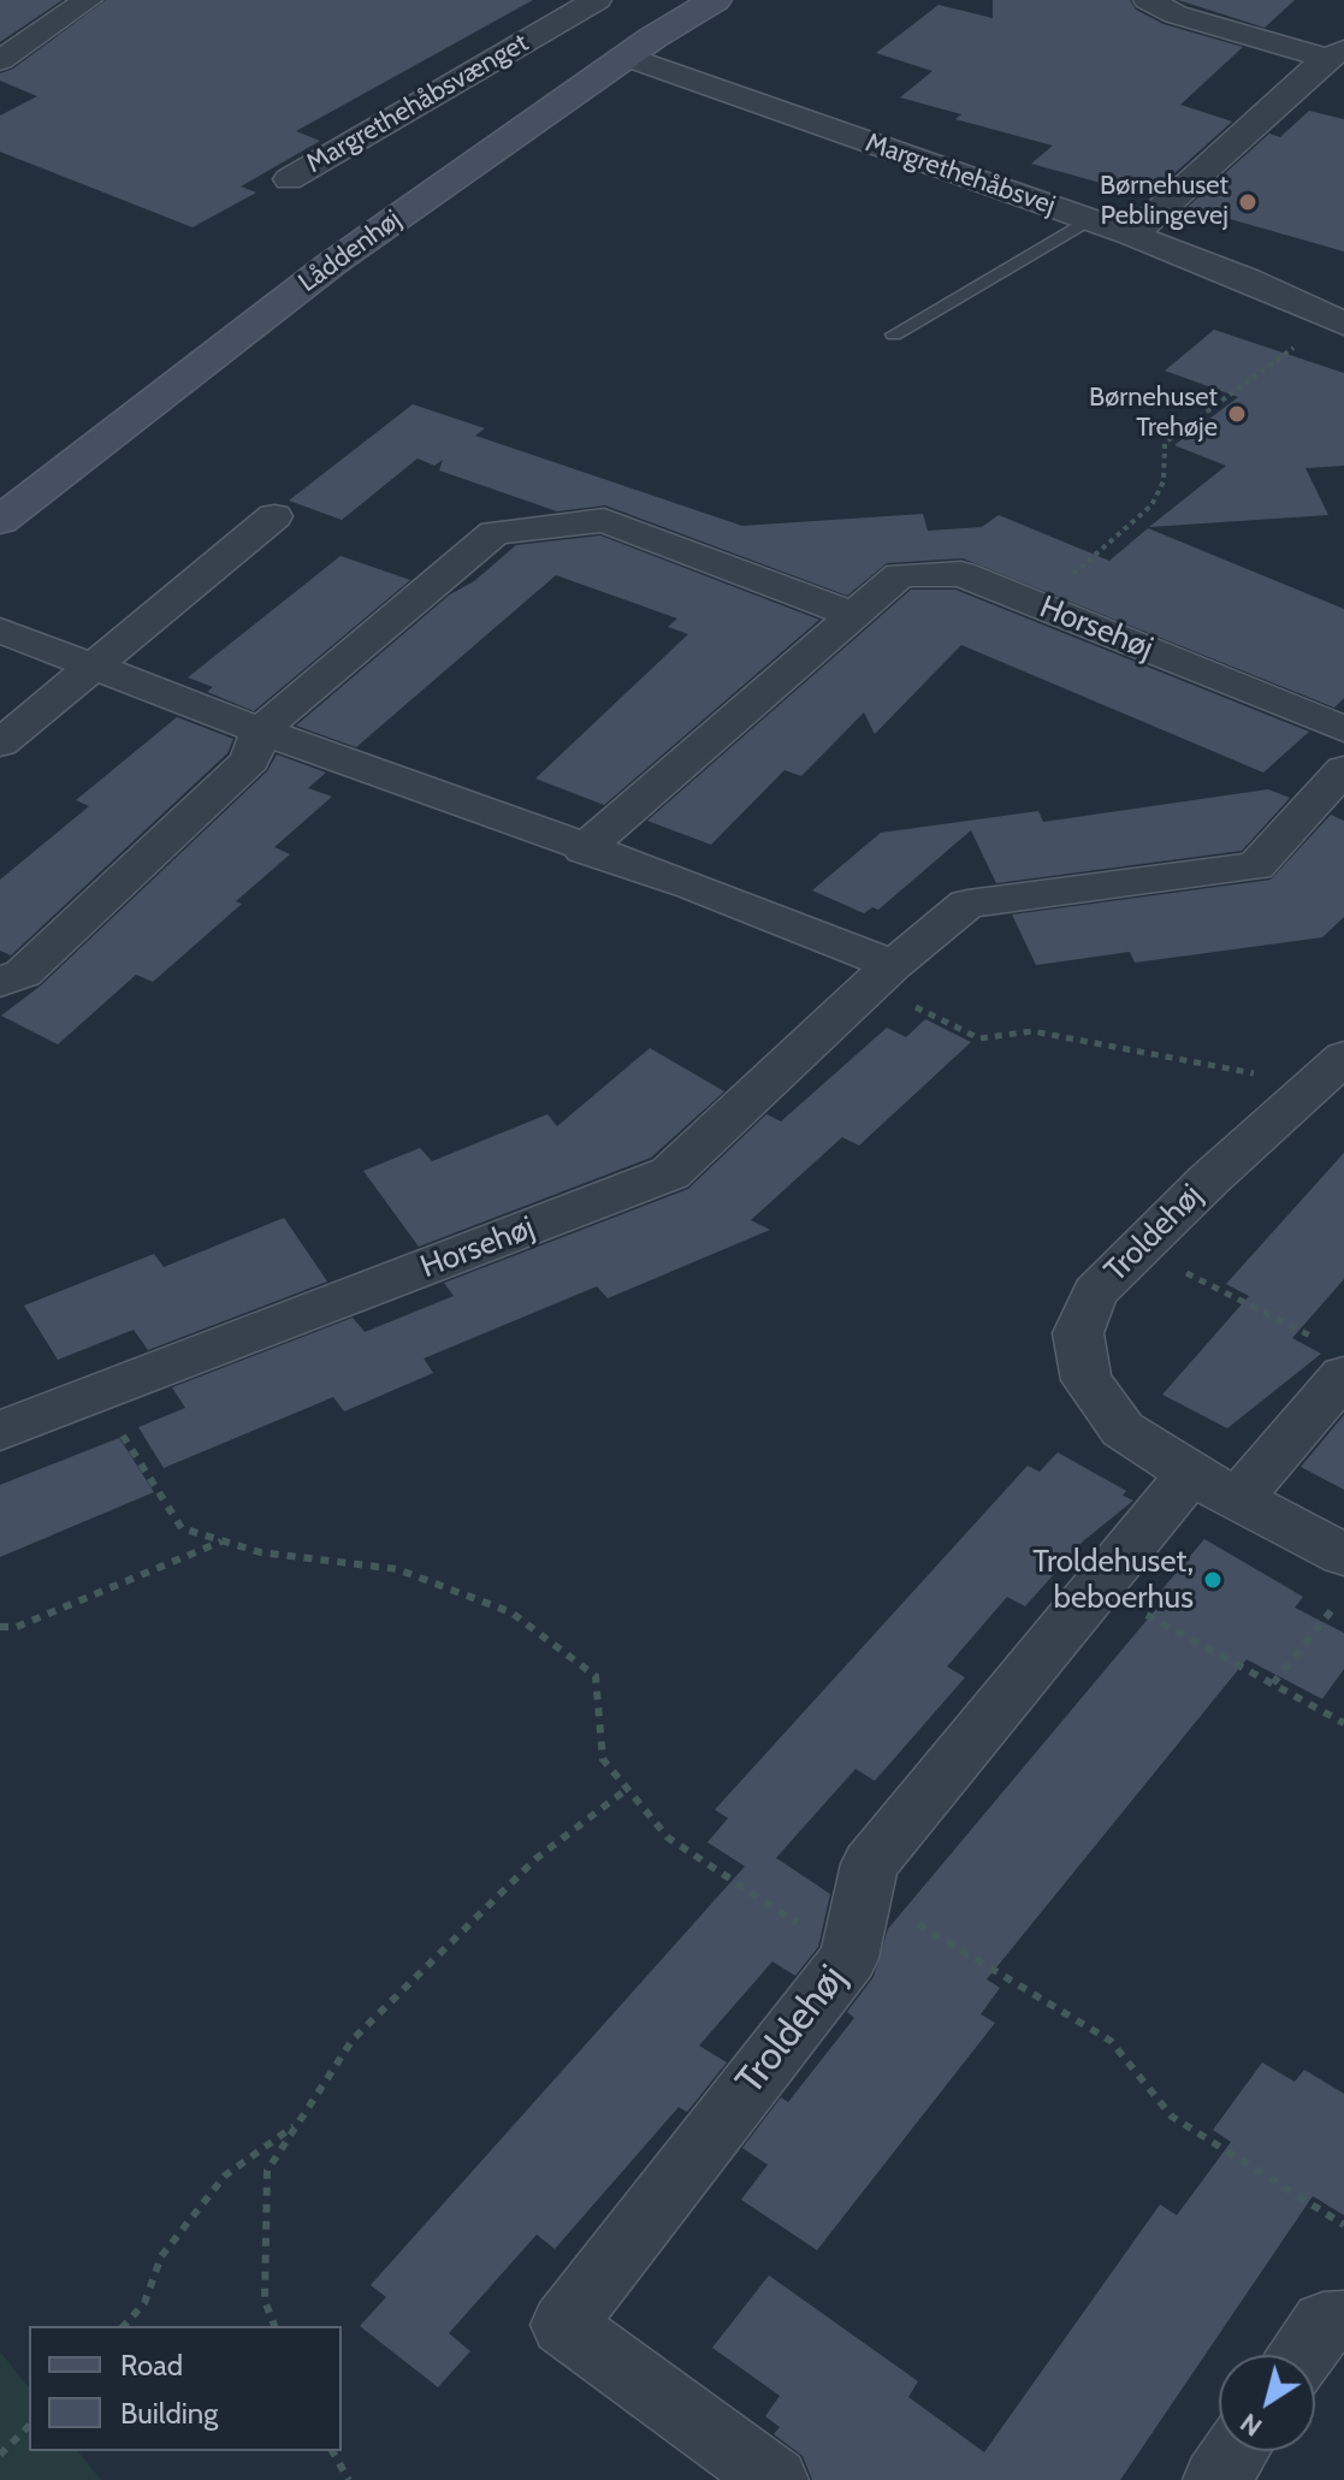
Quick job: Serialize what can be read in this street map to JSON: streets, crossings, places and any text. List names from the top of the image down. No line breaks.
{"streets":{"street":["Margrethehåbsvænget","Margrethehåbsvej","Låddenhøj","Horsehøj","Troldehøj"]},"crossings":[["Margrethehåbsvej","Låddenhøj"]],"places":["Børnehuset Peblingevej","Børnehuset Trehøje","Troldehuset, beboerhus"],"legend":["Road","Building"],"north":"bottom left"}
